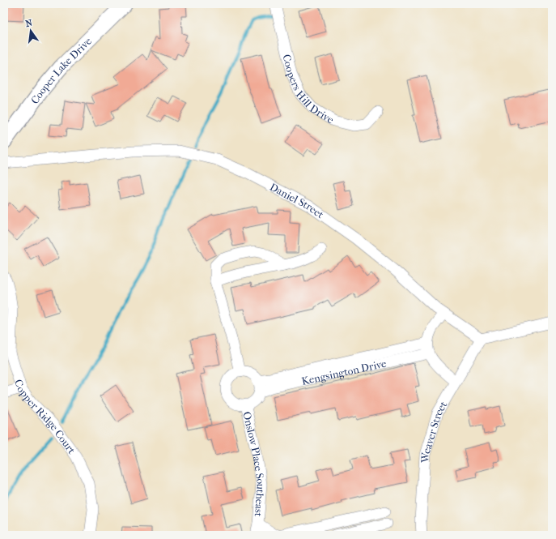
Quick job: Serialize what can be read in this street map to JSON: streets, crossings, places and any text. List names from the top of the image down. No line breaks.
{"streets":{"street":["Cooper Lake Drive","Coopers Hill Drive","Daniel Street","Kengsington Drive","Copper Ridge Court","Weaver Street","Onslow Place Southeast"]},"crossings":[["Daniel Street","Weaver Street"],["Kengsington Drive","Onslow Place Southeast"]],"north":"top"}
